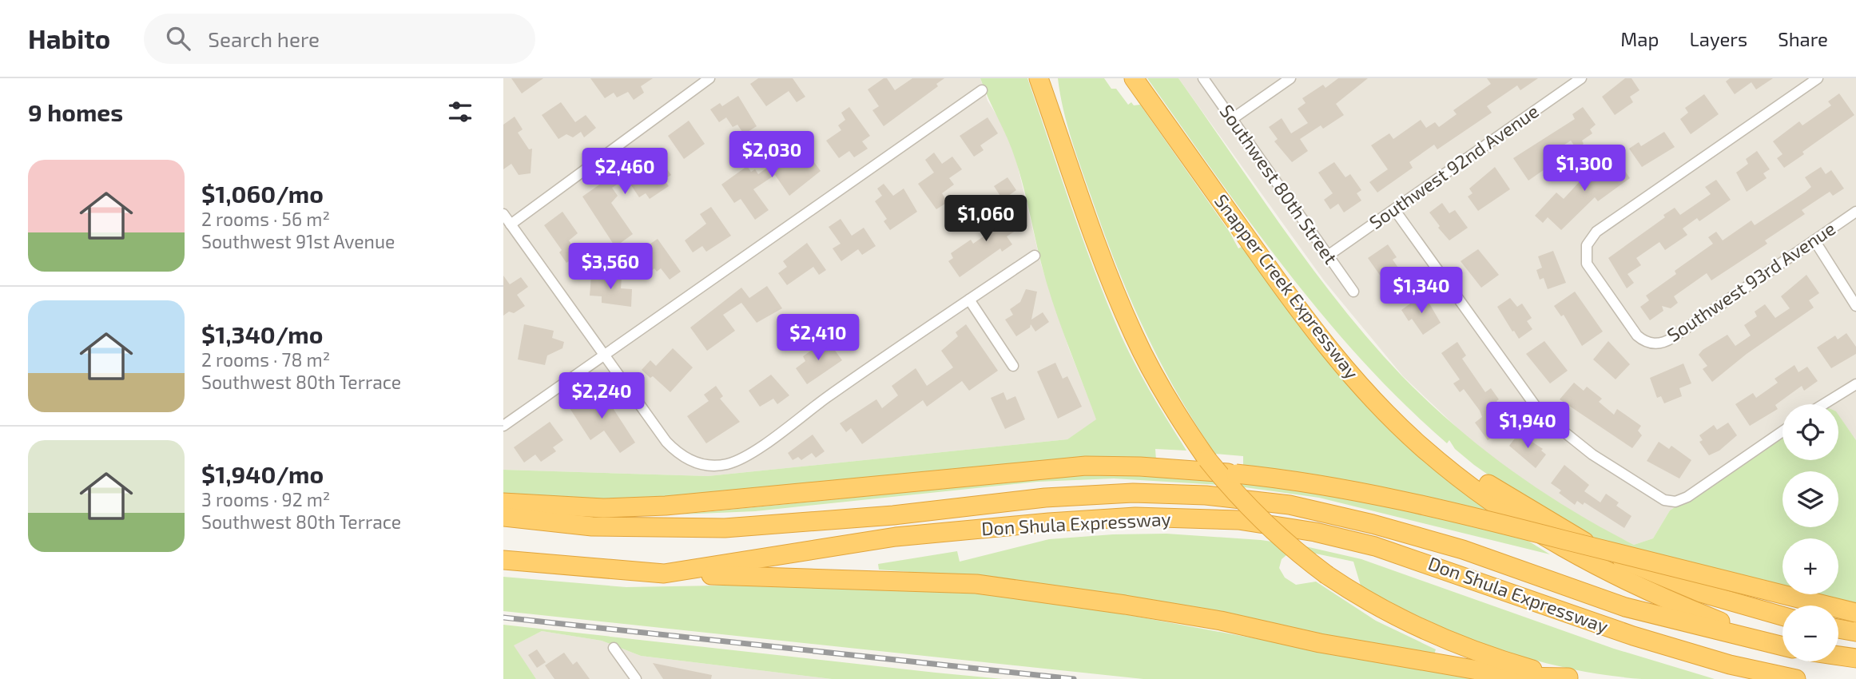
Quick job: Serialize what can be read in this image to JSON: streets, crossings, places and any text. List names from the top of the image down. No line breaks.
{"streets":{"highway":["Snapper Creek Expressway","Don Shula Expressway"],"street":["Southwest 92nd Avenue","Southwest 80th Street","Southwest 93rd Avenue"]},"crossings":[["Southwest 92nd Avenue","Southwest 80th Street"]],"page":{"header":"Habito","search":"Search here","nav":["Map","Layers","Share"],"heading":"9 homes","price":["$2,030","$1,300","$2,460","$1,060","$3,560","$1,340","$2,410","$2,240","$1,940"],"list":[{"name":"$1,060/mo","note":"2 rooms · 56 m² · Southwest 91st Avenue"},{"name":"$1,340/mo","note":"2 rooms · 78 m² · Southwest 80th Terrace"},{"name":"$1,940/mo","note":"3 rooms · 92 m² · Southwest 80th Terrace"}],"map_buttons":["+","−"]}}
